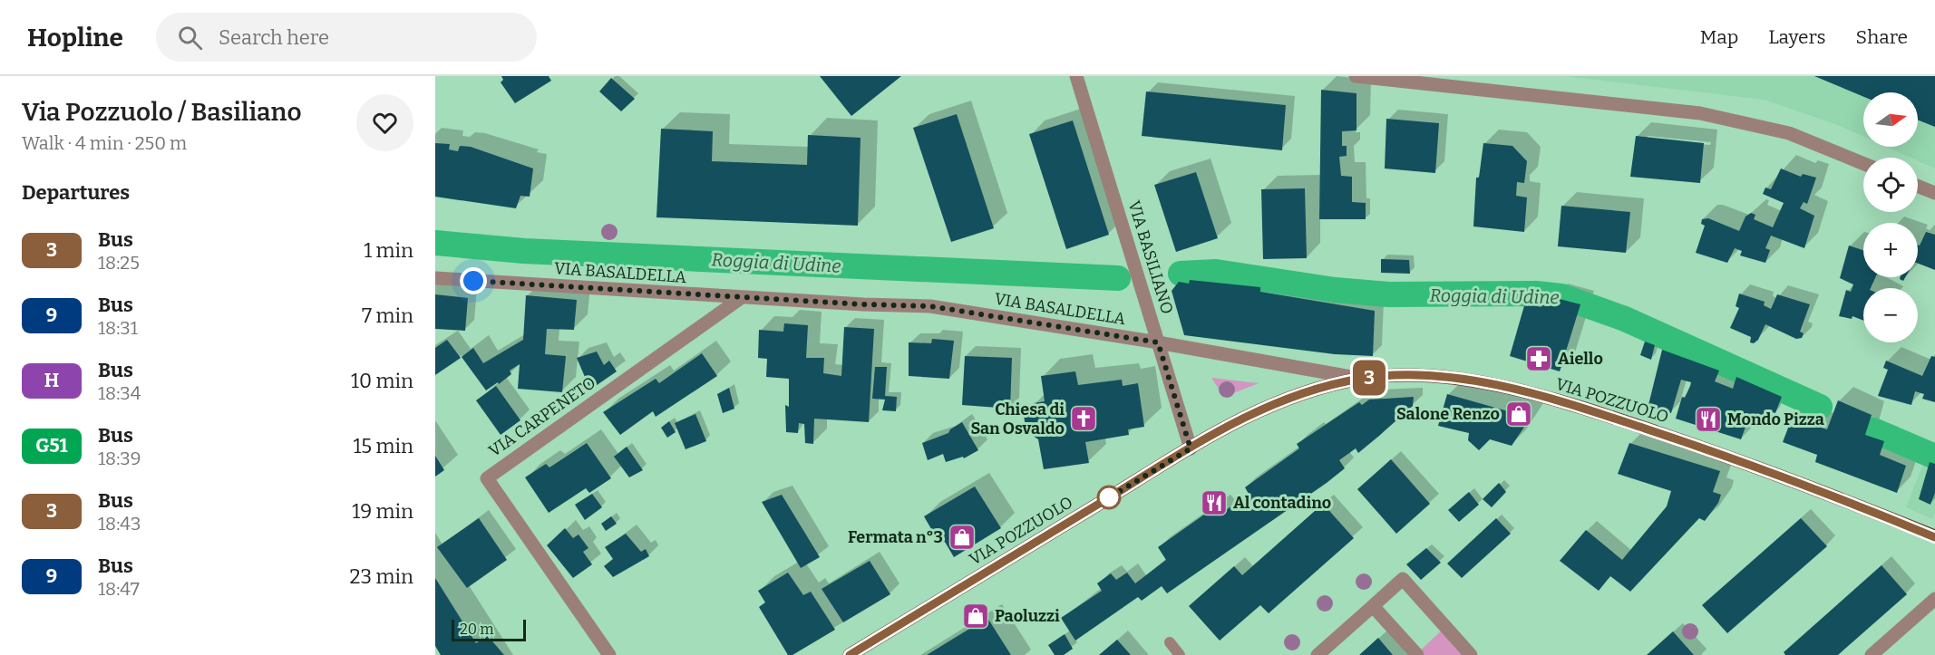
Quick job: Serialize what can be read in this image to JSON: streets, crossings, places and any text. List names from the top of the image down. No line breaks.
{"streets":{"main road":["VIA POZZUOLO"],"street":["VIA BASILIANO","VIA BASALDELLA","VIA CARPENETO"]},"crossings":[["VIA BASILIANO","VIA BASALDELLA"],["VIA BASILIANO","VIA POZZUOLO"],["VIA BASALDELLA","VIA POZZUOLO"],["VIA BASALDELLA","VIA CARPENETO"]],"water":["Roggia di Udine"],"places":{"pharmacy":["Aiello"],"shop":["Salone Renzo","Fermata n°3","Paoluzzi"],"church":["Chiesa di San Osvaldo"],"restaurant":["Mondo Pizza","Al contadino"]},"lines":["bus line 3"],"scale_bar":"20 m","north":"right","page":{"header":"Hopline","search":"Search here","nav":["Map","Layers","Share"],"heading":[["Via Pozzuolo / Basiliano","Walk · 4 min · 250 m"],"Departures"],"on_map":"3","map_buttons":["+","−"],"list":[{"mark":"3","name":"Bus","note":"18:25","value":"1 min"},{"mark":"9","name":"Bus","note":"18:31","value":"7 min"},{"mark":"H","name":"Bus","note":"18:34","value":"10 min"},{"mark":"G51","name":"Bus","note":"18:39","value":"15 min"},{"mark":"3","name":"Bus","note":"18:43","value":"19 min"},{"mark":"9","name":"Bus","note":"18:47","value":"23 min"}],"scale":"20 m"}}
